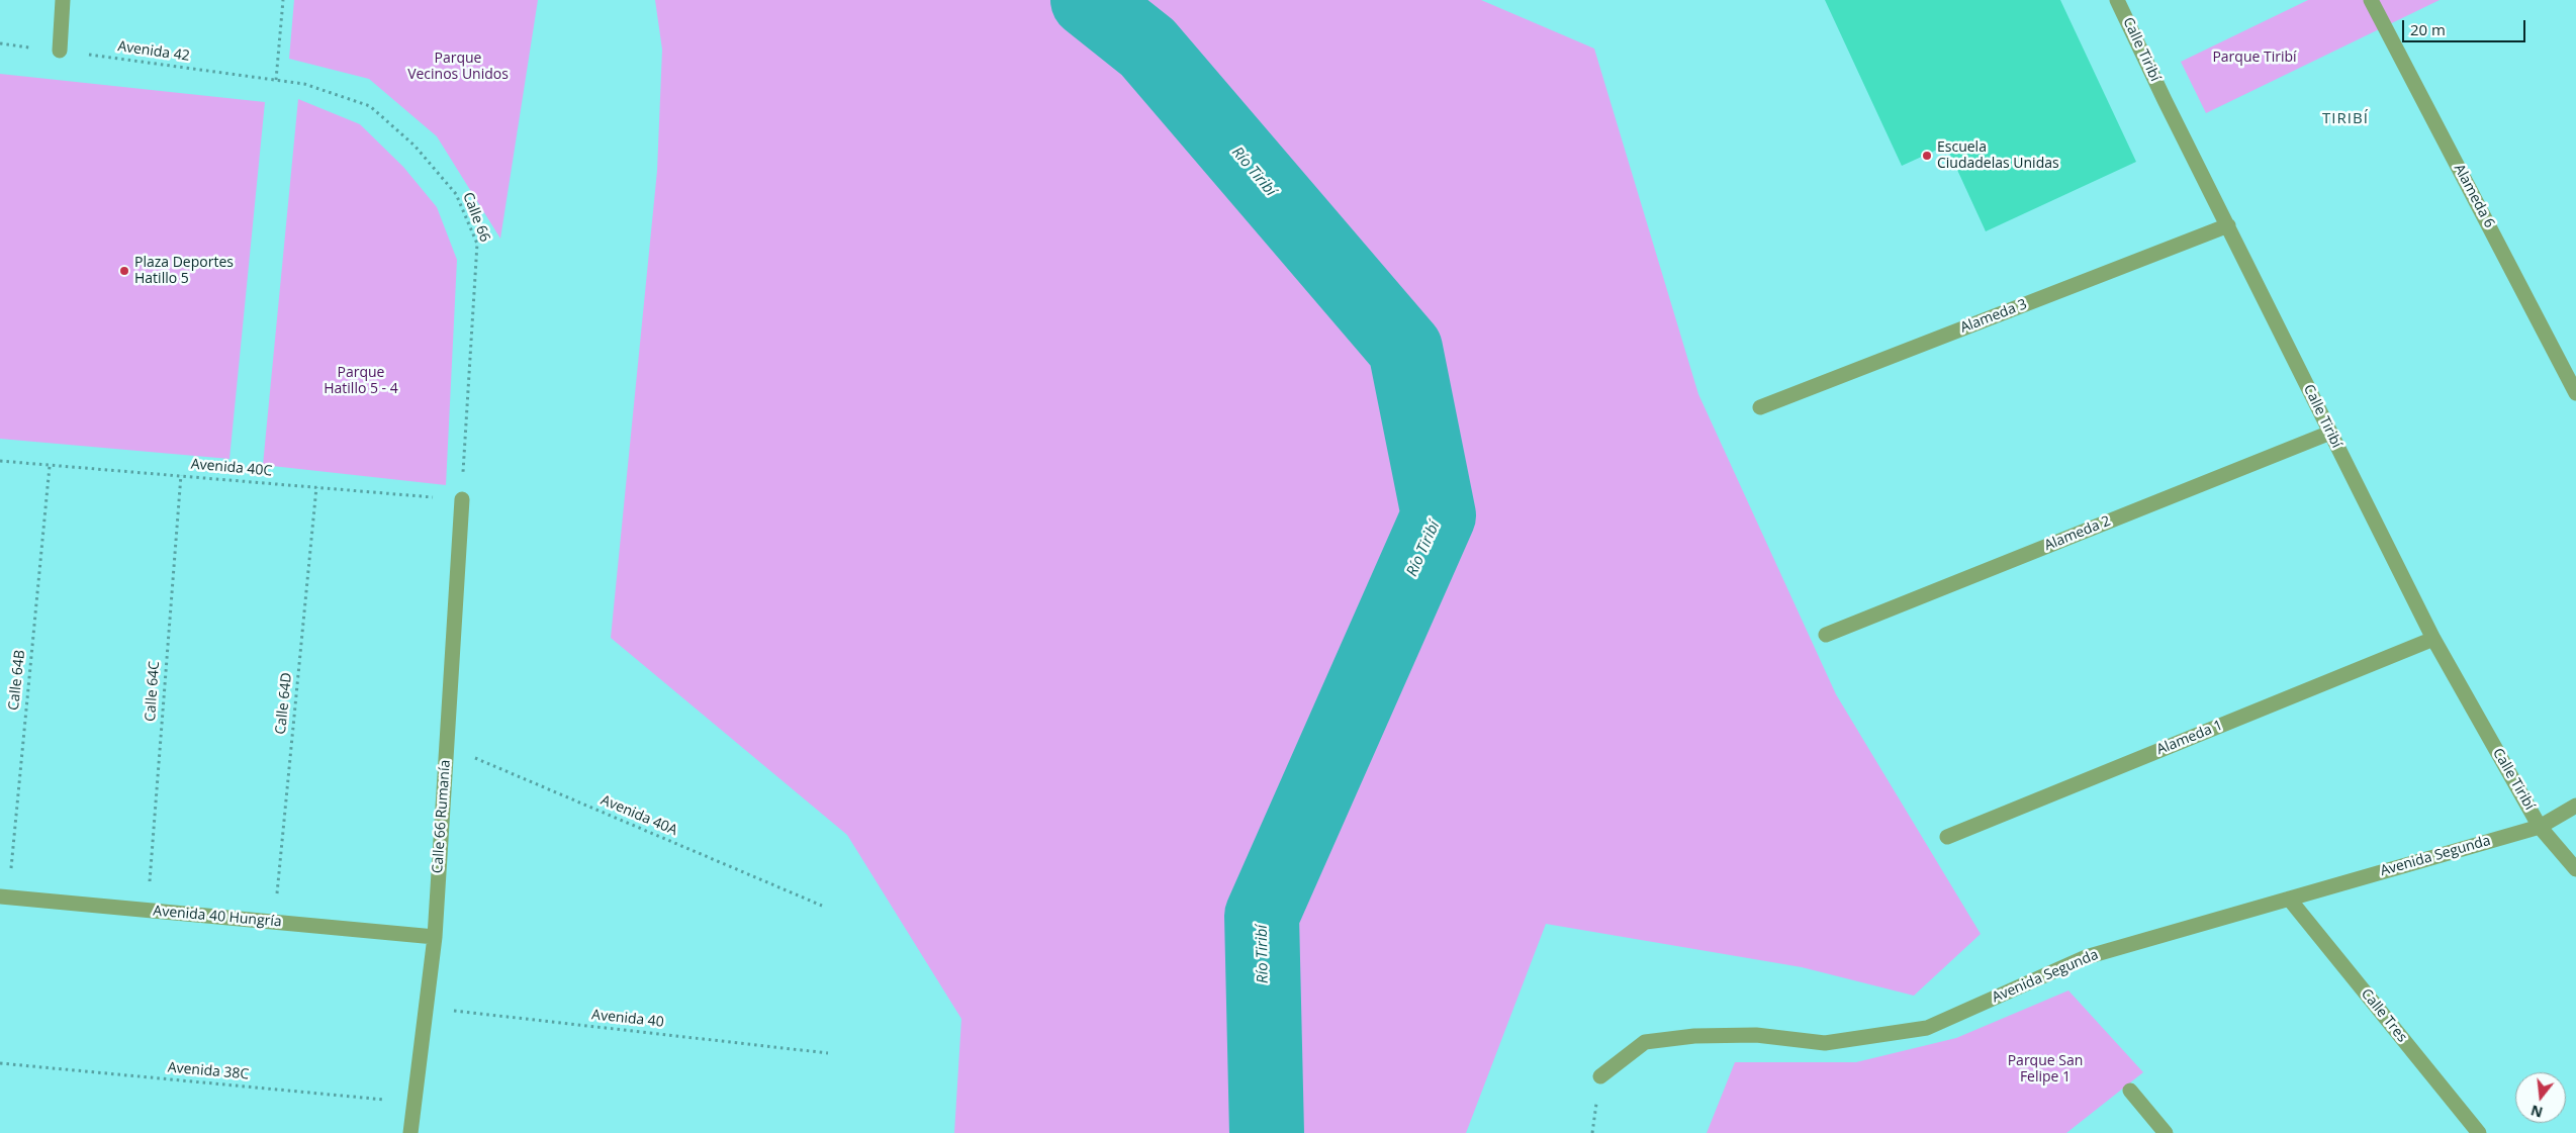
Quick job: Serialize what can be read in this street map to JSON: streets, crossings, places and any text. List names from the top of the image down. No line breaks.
{"streets":{"street":["Calle Tiribí","Alameda 6","Alameda 3","Alameda 2","Alameda 1","Calle 66 Rumanía","Avenida Segunda","Avenida 40 Hungría","Calle Tres"],"path":["Avenida 42","Calle 66","Avenida 40C","Calle 64B","Calle 64C","Calle 64D","Avenida 40A","Avenida 40","Avenida 38C"]},"crossings":[["Calle Tiribí","Alameda 3"],["Calle Tiribí","Alameda 2"],["Calle Tiribí","Alameda 1"],["Calle Tiribí","Avenida Segunda"],["Avenida 42","Calle 66"],["Calle 66","Avenida 40C"],["Calle 66","Calle 66 Rumanía"],["Avenida 40C","Calle 64B"],["Avenida 40C","Calle 64C"],["Avenida 40C","Calle 64D"],["Avenida 40C","Calle 66 Rumanía"],["Calle 64B","Avenida 40 Hungría"],["Calle 64C","Avenida 40 Hungría"],["Calle 64D","Avenida 40 Hungría"],["Avenida 40A","Calle 66 Rumanía"],["Calle 66 Rumanía","Avenida 40 Hungría"],["Calle 66 Rumanía","Avenida 40"],["Calle 66 Rumanía","Avenida 38C"],["Avenida Segunda","Calle Tres"]],"districts":["TIRIBÍ"],"water":["Río Tiribí"],"parks":["Parque Tiribí","Parque Vecinos Unidos","Parque Hatillo 5 - 4","Parque San Felipe 1"],"places":["Escuela Ciudadelas Unidas","Plaza Deportes Hatillo 5"],"scale_bar":"20 m","north":"bottom"}
